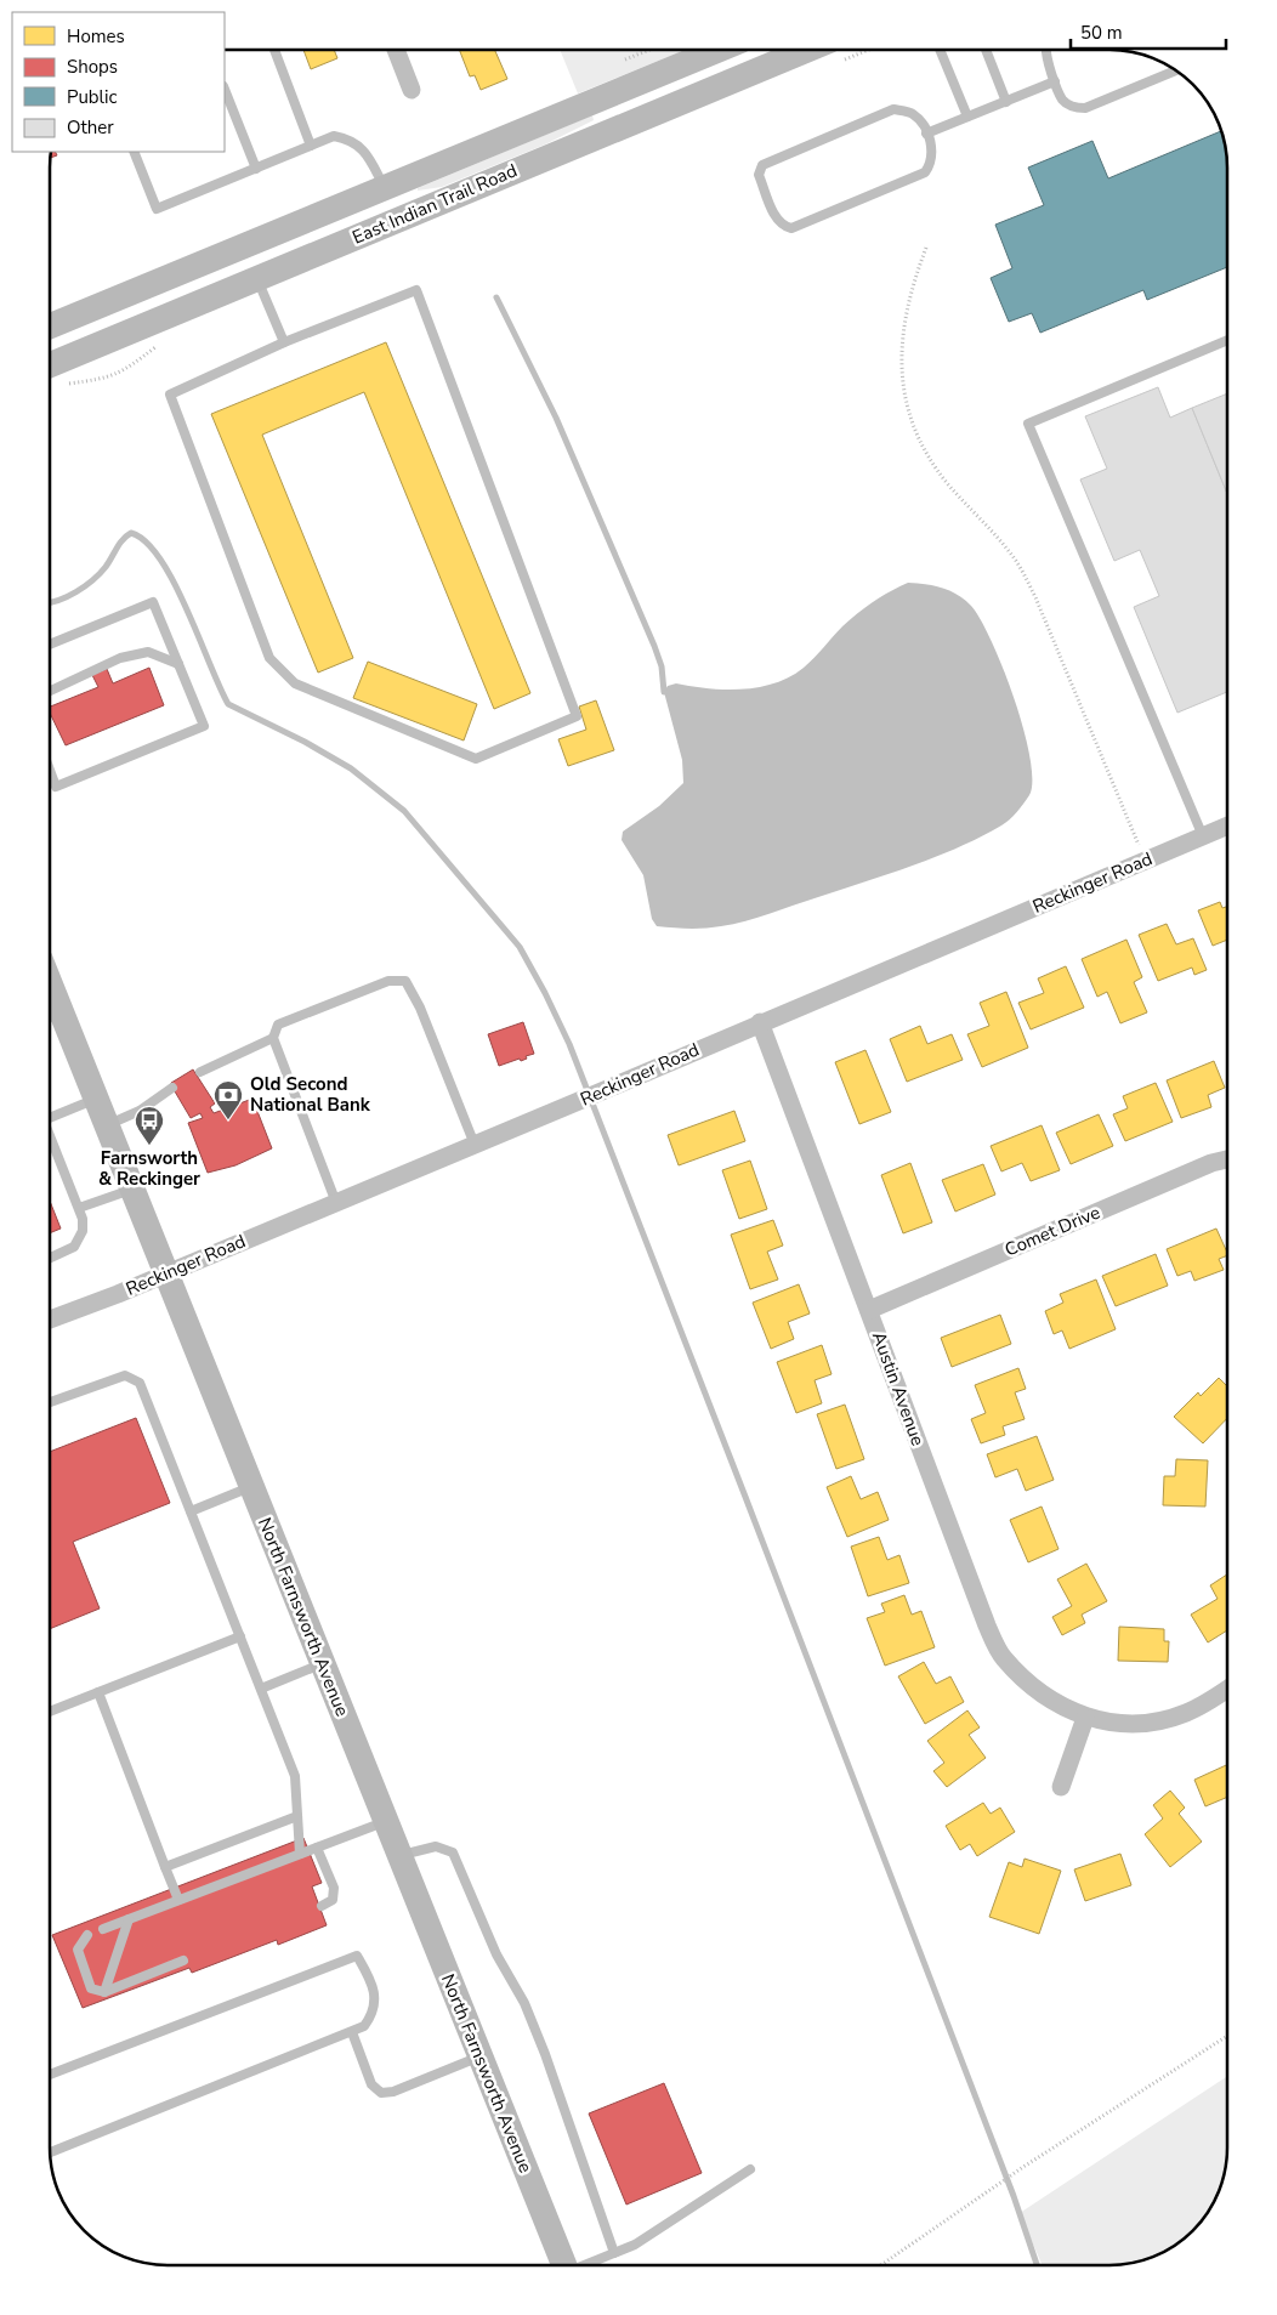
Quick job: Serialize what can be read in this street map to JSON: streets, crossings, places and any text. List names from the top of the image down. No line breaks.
{"streets":{"main road":["East Indian Trail Road","North Farnsworth Avenue"],"street":["Reckinger Road","Comet Drive","Austin Avenue"]},"crossings":[["Reckinger Road","Austin Avenue"],["Reckinger Road","North Farnsworth Avenue"],["Comet Drive","Austin Avenue"]],"places":{"bank":["Old Second National Bank"],"bus stop":["Farnsworth & Reckinger"]},"legend":["Homes","Shops","Public","Other"],"scale_bar":"50 m"}
